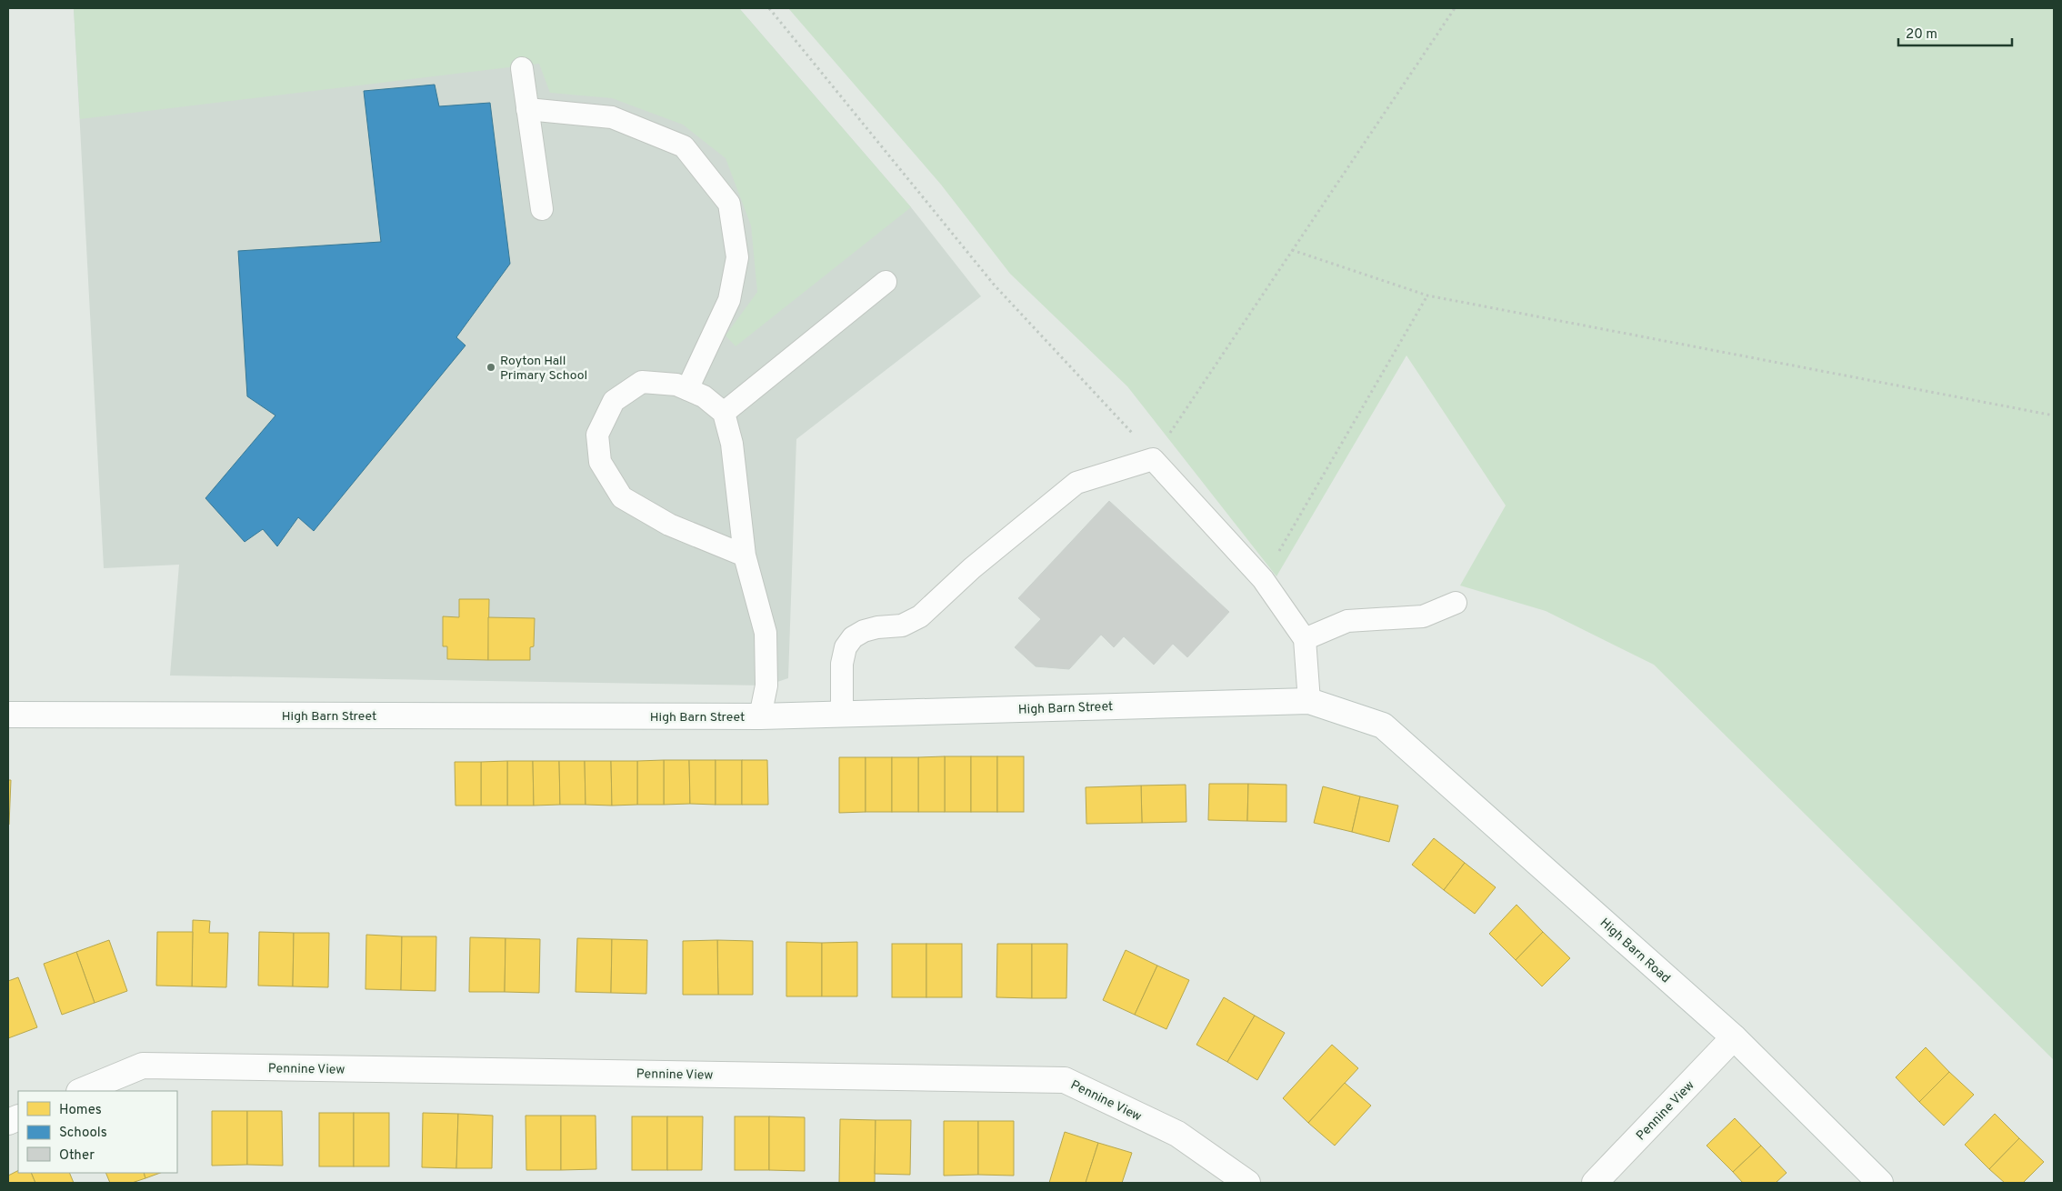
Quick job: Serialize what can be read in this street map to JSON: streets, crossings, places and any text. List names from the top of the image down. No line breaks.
{"streets":{"street":["High Barn Street","High Barn Road","Pennine View"]},"crossings":[["High Barn Street","High Barn Road"],["High Barn Road","Pennine View"]],"places":["Royton Hall Primary School"],"legend":["Homes","Schools","Other"],"scale_bar":"20 m"}
